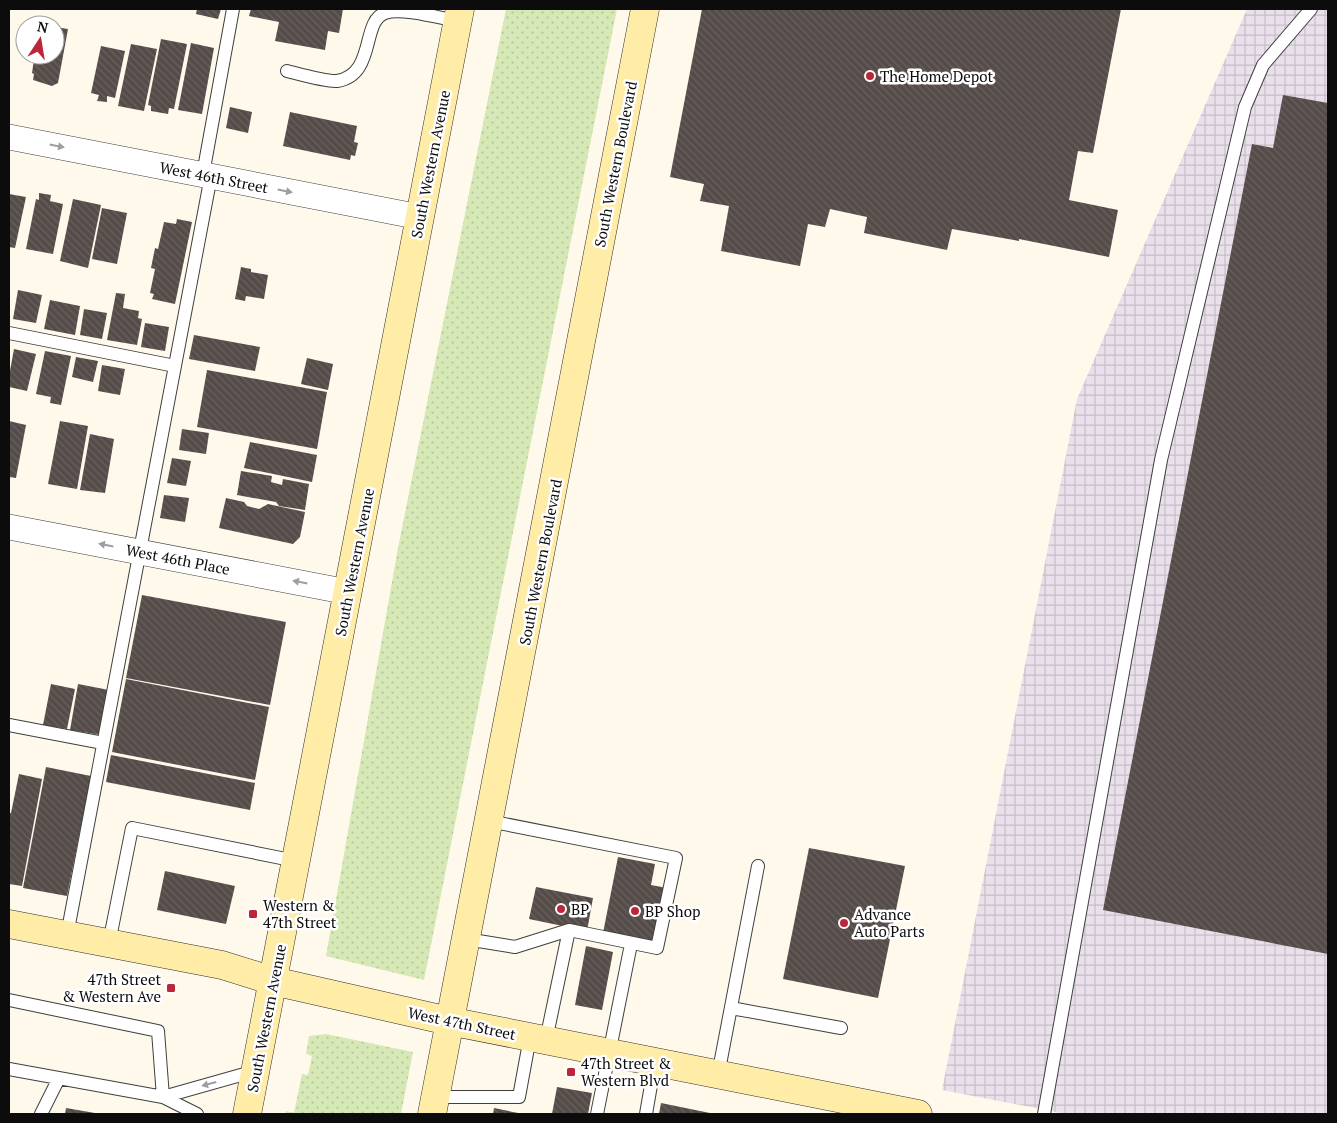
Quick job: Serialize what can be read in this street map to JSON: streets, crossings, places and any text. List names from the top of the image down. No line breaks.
{"streets":{"main road":["South Western Avenue","South Western Boulevard","West 47th Street"],"street":["West 46th Street","West 46th Place"]},"crossings":[["South Western Avenue","West 46th Street"],["South Western Avenue","West 46th Place"],["South Western Avenue","West 47th Street"],["South Western Boulevard","West 47th Street"]],"one_way":["West 46th Street","West 46th Place"],"places":{"other":["The Home Depot","BP","BP Shop","Advance Auto Parts"],"transit":["Western & 47th Street","47th Street & Western Ave","47th Street & Western Blvd"]},"north":"top"}
